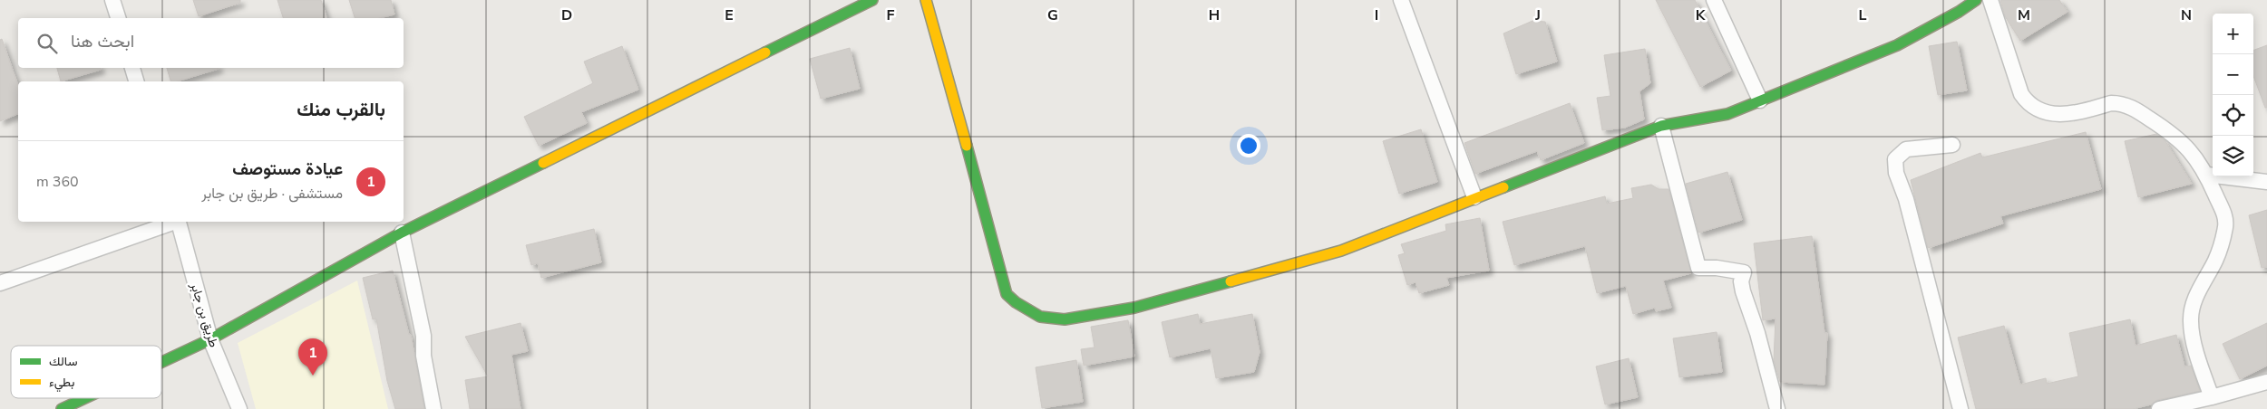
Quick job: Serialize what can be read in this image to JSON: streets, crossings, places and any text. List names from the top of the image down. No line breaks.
{"streets":{"street":["طريق بن جابر"]},"legend":["سالك","بطيء"],"page":{"map_buttons":["+","−"],"search":"ابحث هنا","heading":"بالقرب منك","list":[{"mark":"1","name":"عيادة مستوصف","note":"مستشفى · طريق بن جابر","value":"360 m"}],"pins":"1"},"grid":{"columns":["D","E","F","G","H","I","J","K","L","M","N"]}}
